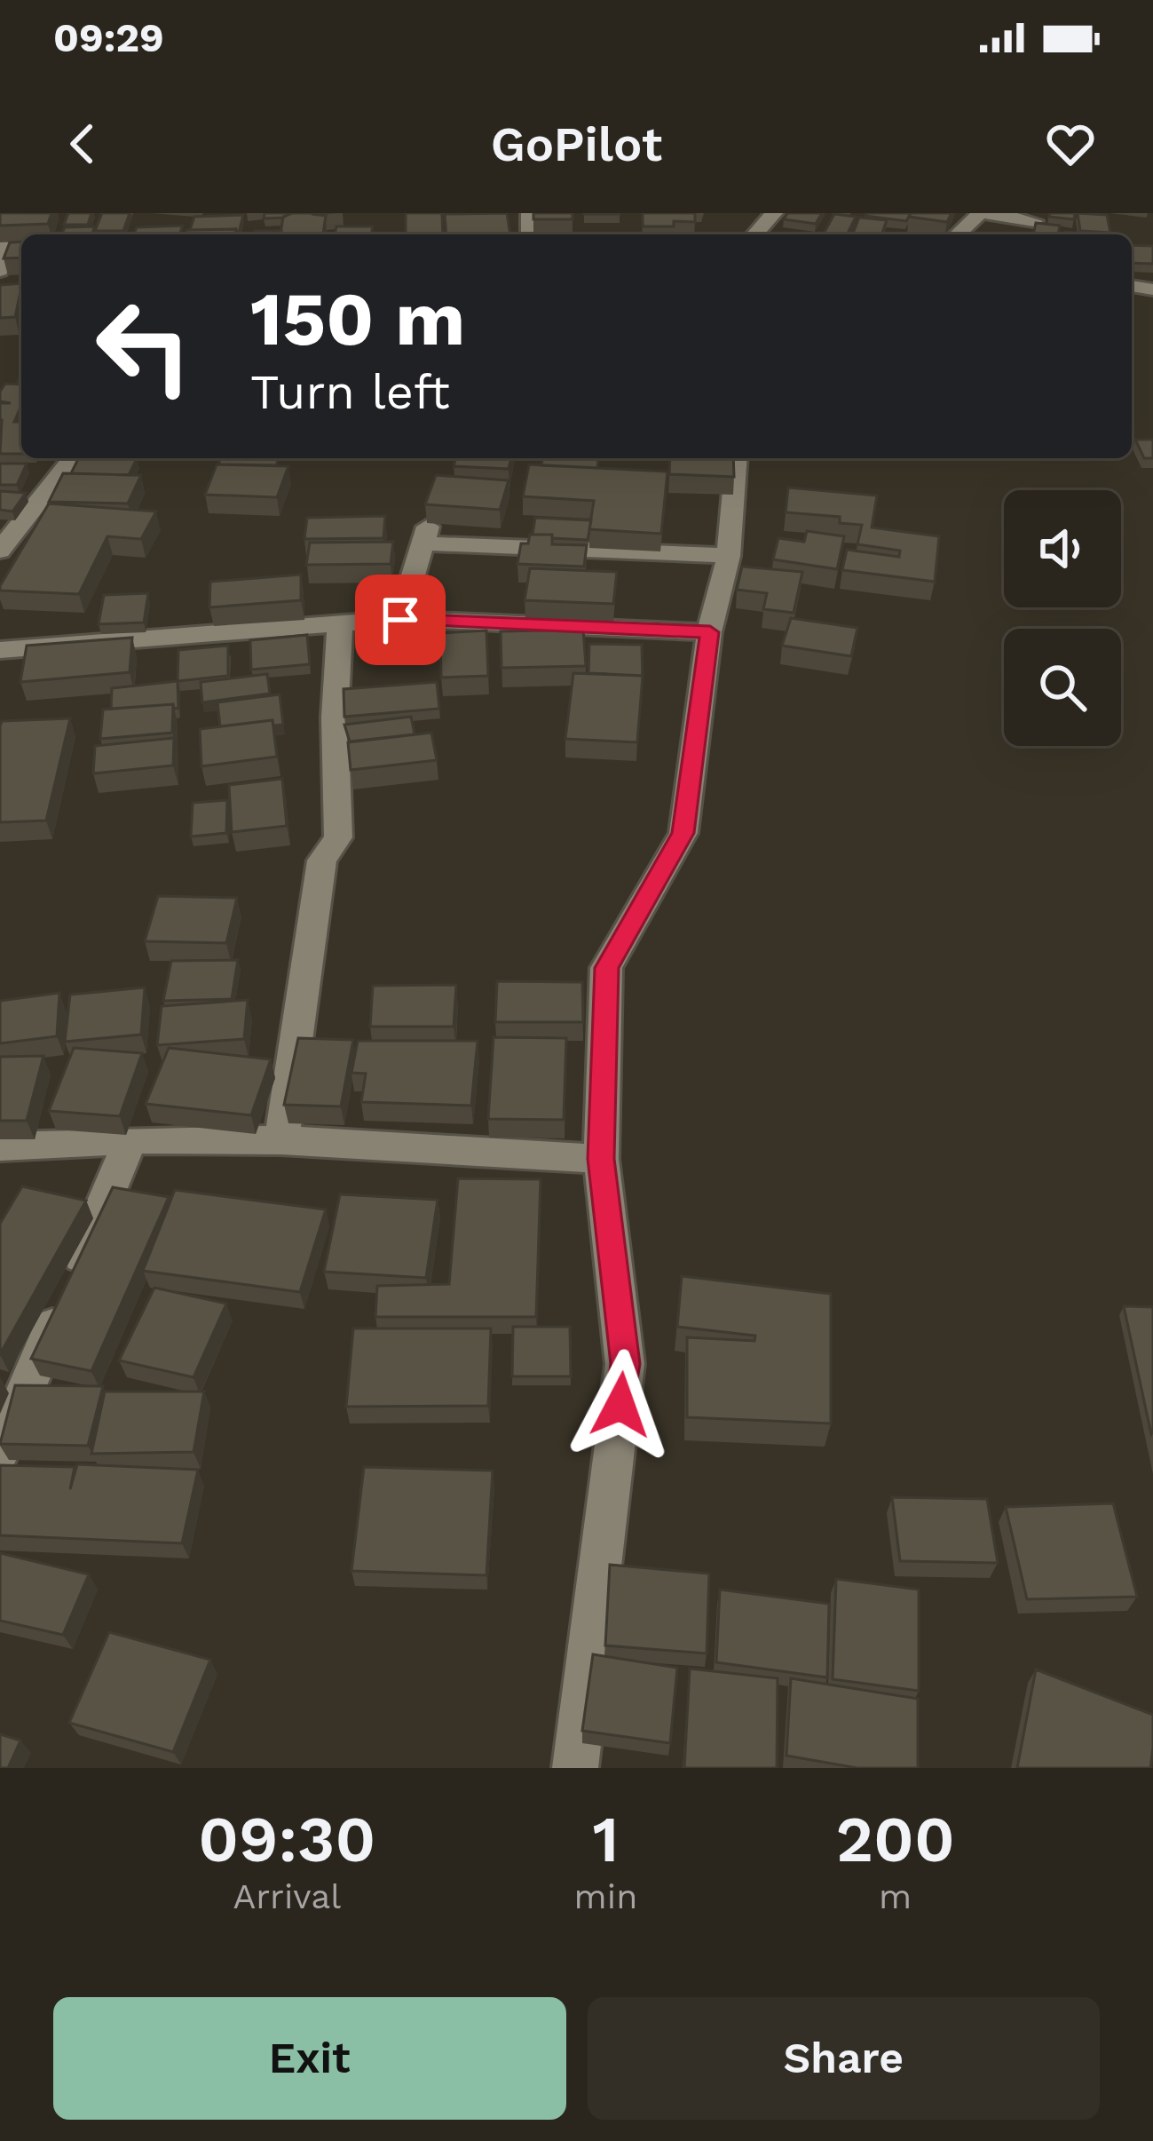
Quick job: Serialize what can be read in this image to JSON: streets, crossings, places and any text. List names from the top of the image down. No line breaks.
{"page":{"status":"09:29","header":"GoPilot","turn":["150 m","Turn left"],"eta":["09:30","Arrival","1","min","200","m"],"buttons":["Exit","Share"]}}
